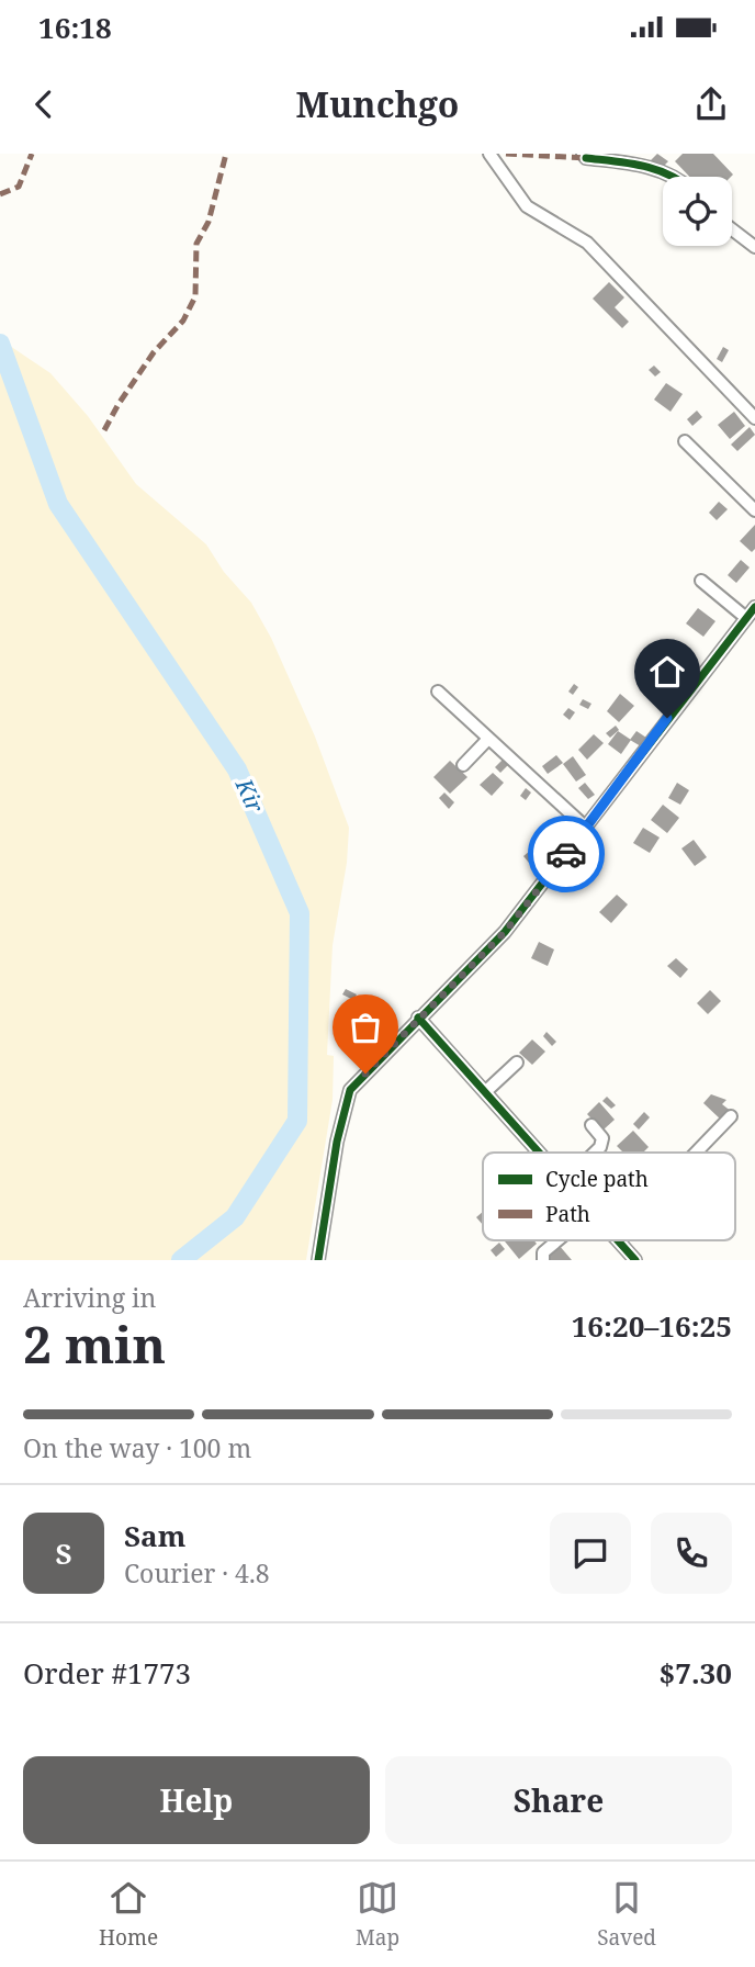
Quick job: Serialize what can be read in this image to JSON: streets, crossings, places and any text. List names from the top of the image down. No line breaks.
{"water":["Kir"],"legend":["Cycle path","Path"],"page":{"status":"16:18","header":"Munchgo","heading":["2 min","Arriving in","16:20–16:25"],"panel":["Sam","Courier · 4.8","Order #1773","$7.30"],"bar":"On the way · 100 m","round":"S","buttons":["Help","Share"],"tabs":["Home","Map","Saved"]}}
